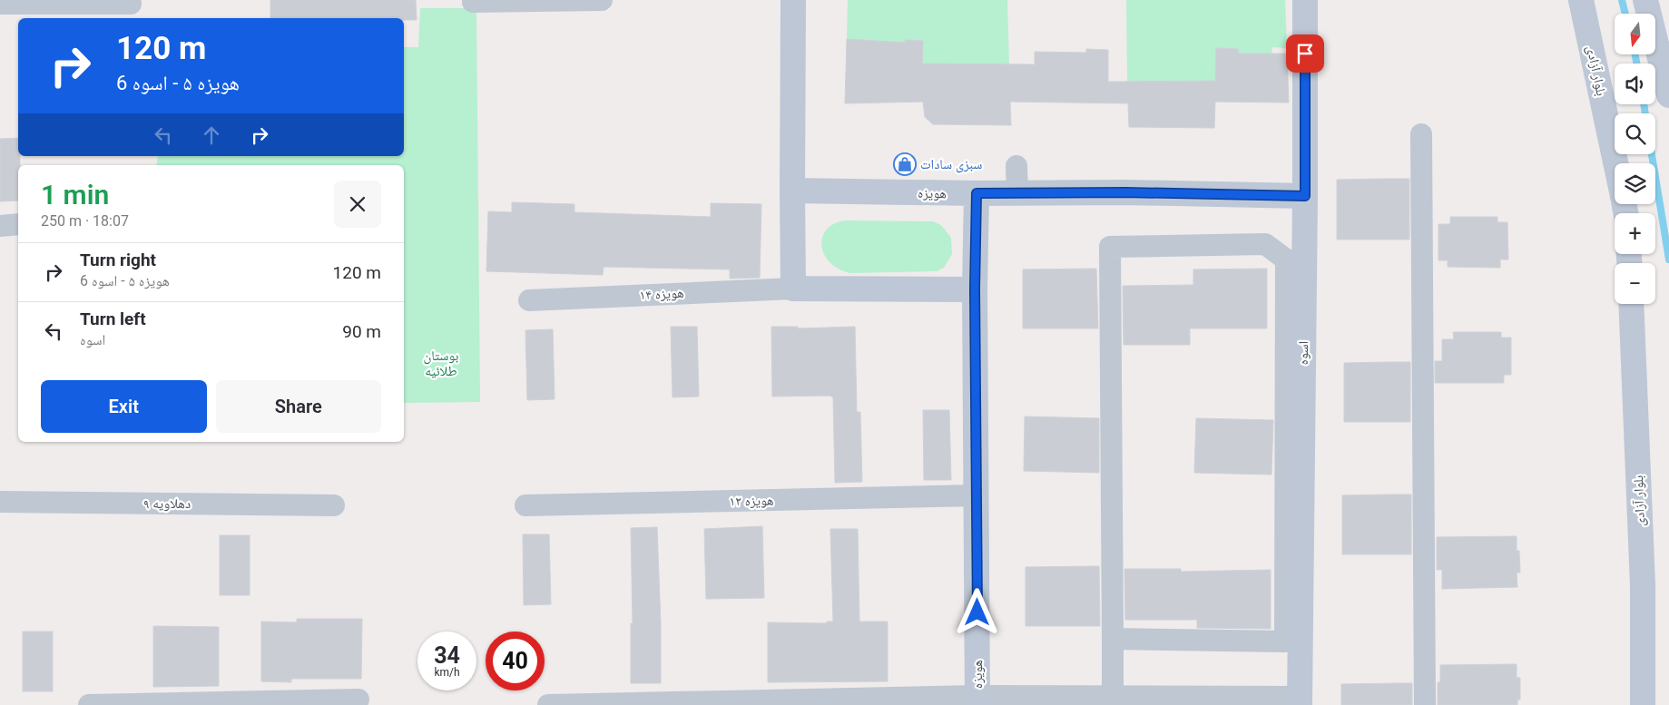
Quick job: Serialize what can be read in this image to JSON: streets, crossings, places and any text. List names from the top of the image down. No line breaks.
{"streets":{"street":["بلوار آزادی","هویزه","هویزه ۱۴","اسوه","هویزه ۱۲","دهلاویه ۹"]},"crossings":[["هویزه","هویزه ۱۲"]],"parks":["بوستان طلائیه"],"places":{"shop":["سبزی سادات"]},"north":"bottom","page":{"map_buttons":["+","−"],"turn":["120 m","هویزه ۵ - اسوه 6"],"heading":["1 min","250 m · 18:07"],"list":[{"name":"Turn right","note":"هویزه ۵ - اسوه 6","value":"120 m"},{"name":"Turn left","note":"اسوه","value":"90 m"}],"buttons":["Exit","Share"],"speed":"34 km/h","limit":"40"}}
